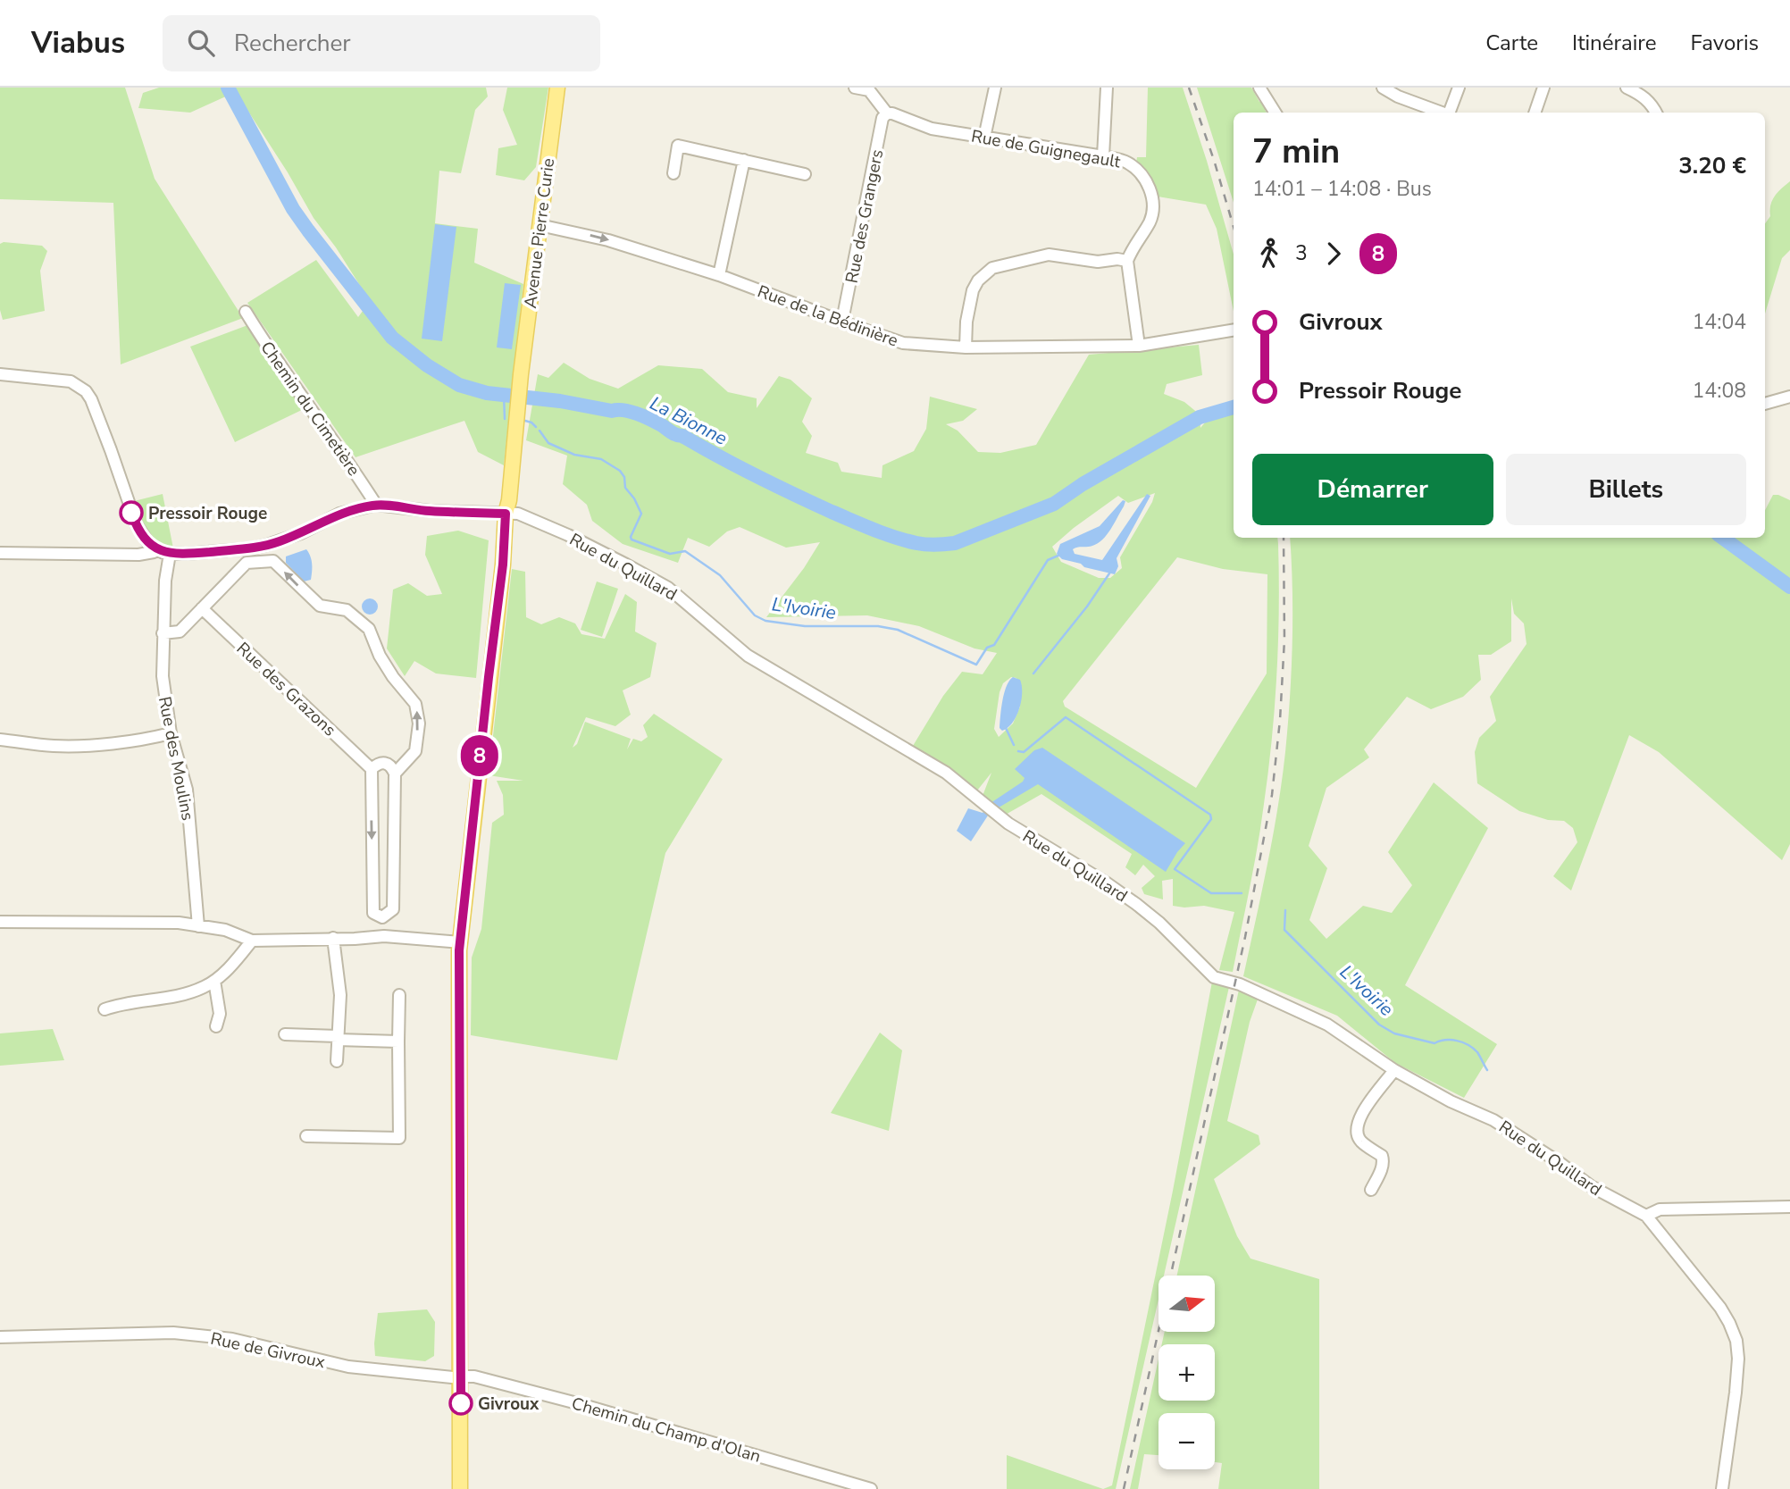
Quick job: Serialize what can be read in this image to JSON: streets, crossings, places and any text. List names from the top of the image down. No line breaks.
{"streets":{"main road":["Avenue Pierre Curie"],"street":["Rue de Guignegault","Rue des Grangers","Rue de la Bédinière","Chemin du Cimetière","Rue du Quillard","Rue des Grazons","Rue des Moulins","Rue de Givroux","Chemin du Champ d'Olan"]},"crossings":[["Rue de Guignegault","Rue des Grangers"],["Rue des Grangers","Rue de la Bédinière"],["Avenue Pierre Curie","Rue de la Bédinière"],["Avenue Pierre Curie","Rue du Quillard"],["Avenue Pierre Curie","Rue de Givroux"],["Avenue Pierre Curie","Chemin du Champ d'Olan"],["Chemin du Cimetière","Rue du Quillard"],["Rue de Givroux","Chemin du Champ d'Olan"]],"water":["La Bionne","L'Ivoirie"],"places":["Pressoir Rouge","Givroux"],"lines":["bus line 8"],"north":"right","page":{"header":"Viabus","search":"Rechercher","nav":["Carte","Itinéraire","Favoris"],"on_map":"8","heading":["7 min","14:01 – 14:08 · Bus","3.20 €"],"legs":["3","8"],"list":[{"name":"Givroux","value":"14:04"},{"name":"Pressoir Rouge","value":"14:08"}],"buttons":["Démarrer","Billets"],"map_buttons":["+","−"]}}
